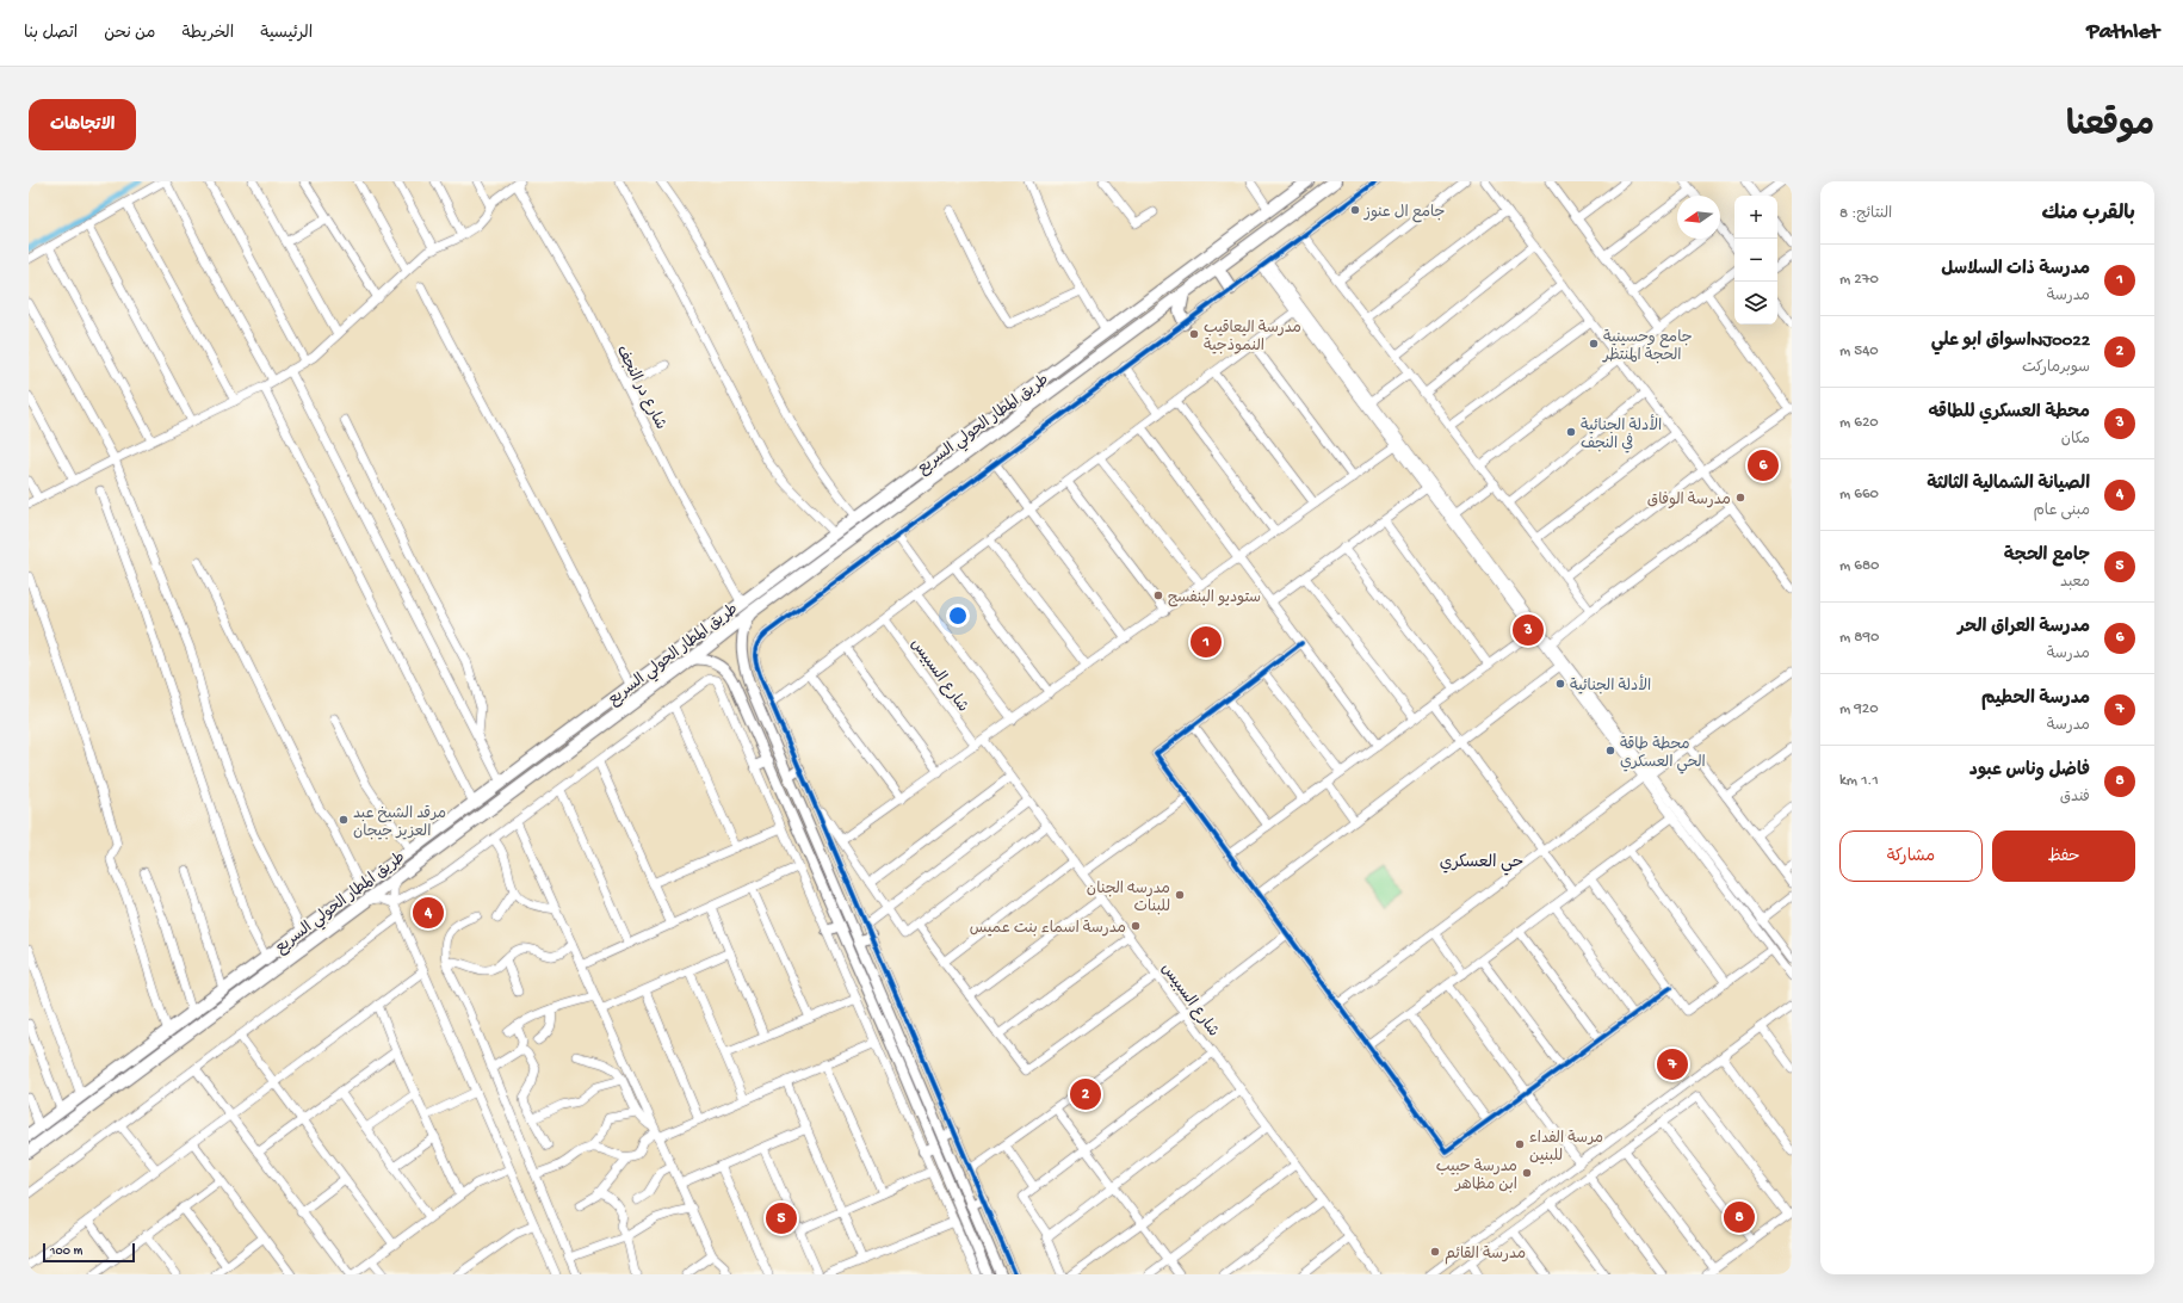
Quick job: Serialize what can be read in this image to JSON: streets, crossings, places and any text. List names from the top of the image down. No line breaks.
{"streets":{"highway":["طريق المطار الحولي السريع"],"street":["شارع در النجف","شارع السبيس"]},"crossings":[["شارع در النجف","طريق المطار الحولي السريع"]],"districts":["حي العسكري"],"places":["جامع ال عنوز","مدرسة اليعاقيب النموذجية","جامع وحسينية الحجة المنتظر","الأدلة الجنائية في النجف","مدرسة الوفاق","ستوديو البنفسج","الأدلة الجنائية","محطة طاقة الحي العسكري","مرقد الشيخ عبد العزيز جيجان","مدرسه الجنان للبنات","مدرسة اسماء بنت عميس","مرسة الفداء للبنين","مدرسة حبيب ابن مظاهر","مدرسة القائم"],"scale_bar":"100 m","north":"left","page":{"header":"Pathlet","nav":["الرئيسية","الخريطة","من نحن","اتصل بنا"],"title":"موقعنا","buttons":["الاتجاهات",["حفظ","مشاركة"]],"heading":["بالقرب منك","النتائج: 8"],"map_buttons":["+","−"],"list":[{"mark":"1","name":"مدرسة ذات السلاسل","note":"مدرسة","value":"270 m"},{"mark":"2","name":"NJ0022اسواق ابو علي","note":"سوبرماركت","value":"540 m"},{"mark":"3","name":"محطة العسكري للطاقه","note":"مكان","value":"620 m"},{"mark":"4","name":"الصيانة الشمالية الثالثة","note":"مبنى عام","value":"660 m"},{"mark":"5","name":"جامع الحجة","note":"معبد","value":"680 m"},{"mark":"6","name":"مدرسة العراق الحر","note":"مدرسة","value":"890 m"},{"mark":"7","name":"مدرسة الحطيم","note":"مدرسة","value":"920 m"},{"mark":"8","name":"فاضل وناس عبود","note":"فندق","value":"1.1 km"}],"pins":["6","3","1","4","7","2","8","5"],"scale":"100 m"}}
